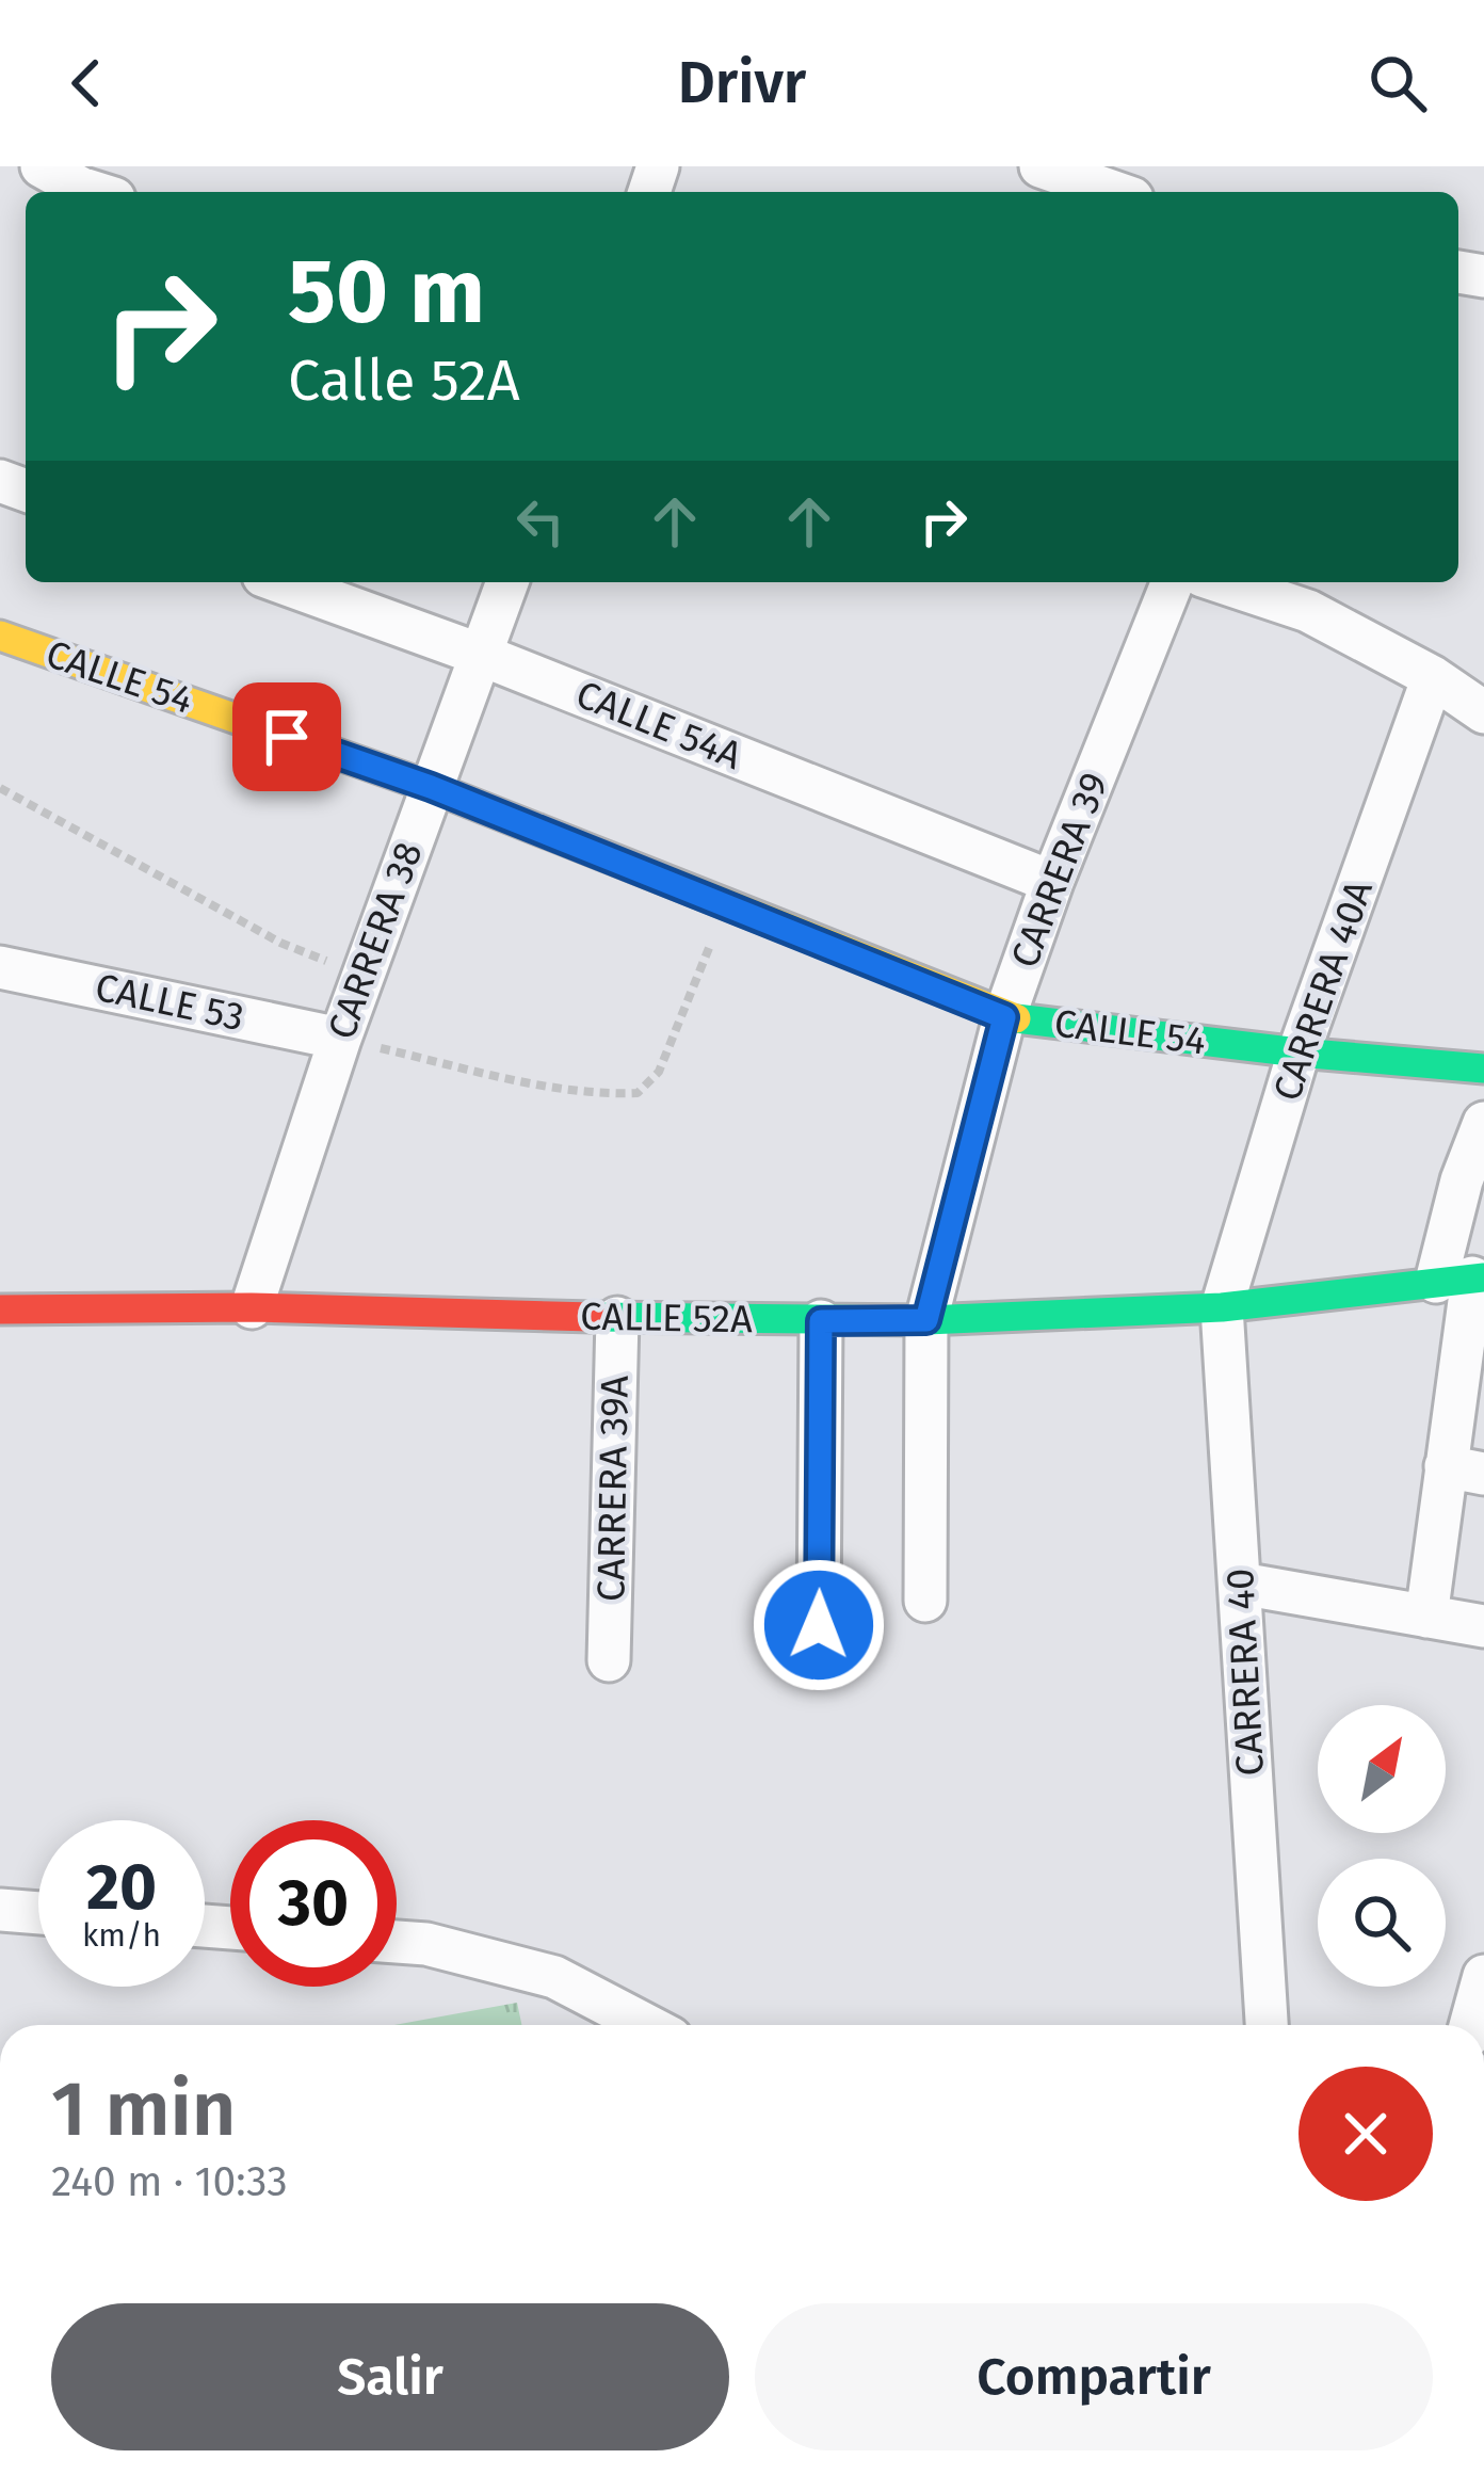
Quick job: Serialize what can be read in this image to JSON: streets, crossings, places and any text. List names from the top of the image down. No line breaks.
{"streets":{"street":["CALLE 54","CALLE 54A","CARRERA 39","CARRERA 38","CARRERA 40A","CALLE 53","CALLE 52A","CARRERA 39A","CARRERA 40"]},"crossings":[["CALLE 54","CARRERA 39"],["CALLE 54","CARRERA 38"],["CALLE 54","CARRERA 40A"],["CALLE 54A","CARRERA 39"],["CALLE 54A","CARRERA 38"],["CARRERA 39","CALLE 52A"],["CARRERA 38","CALLE 53"],["CARRERA 38","CALLE 52A"],["CARRERA 40A","CALLE 52A"],["CARRERA 40A","CARRERA 40"],["CALLE 52A","CARRERA 39A"],["CALLE 52A","CARRERA 40"]],"north":"top right","page":{"header":"Drivr","turn":["50 m","Calle 52A"],"speed":"20 km/h","limit":"30","heading":["1 min","240 m · 10:33"],"buttons":["Salir","Compartir"]}}
